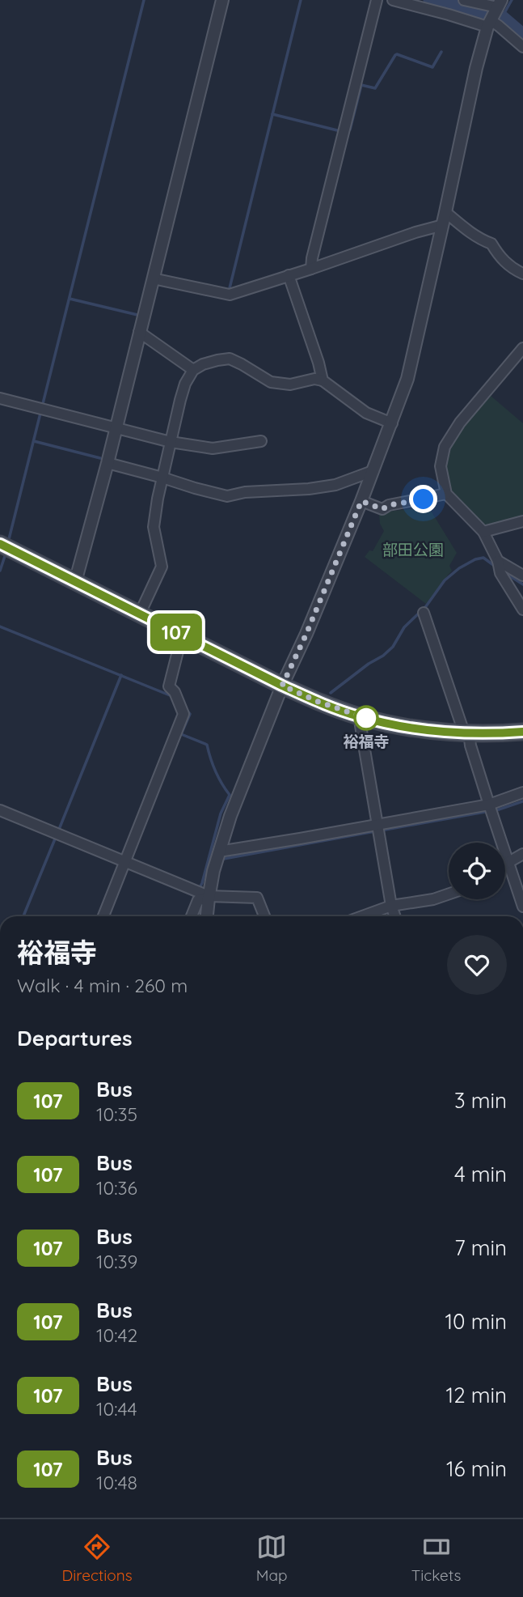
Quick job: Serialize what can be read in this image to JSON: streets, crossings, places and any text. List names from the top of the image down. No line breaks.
{"parks":["部田公園"],"places":["裕福寺"],"lines":["bus line 107"],"page":{"on_map":"107","heading":[["裕福寺","Walk · 4 min · 260 m"],"Departures"],"list":[{"mark":"107","name":"Bus","note":"10:35","value":"3 min"},{"mark":"107","name":"Bus","note":"10:36","value":"4 min"},{"mark":"107","name":"Bus","note":"10:39","value":"7 min"},{"mark":"107","name":"Bus","note":"10:42","value":"10 min"},{"mark":"107","name":"Bus","note":"10:44","value":"12 min"},{"mark":"107","name":"Bus","note":"10:48","value":"16 min"}],"tabs":["Directions","Map","Tickets"]}}
